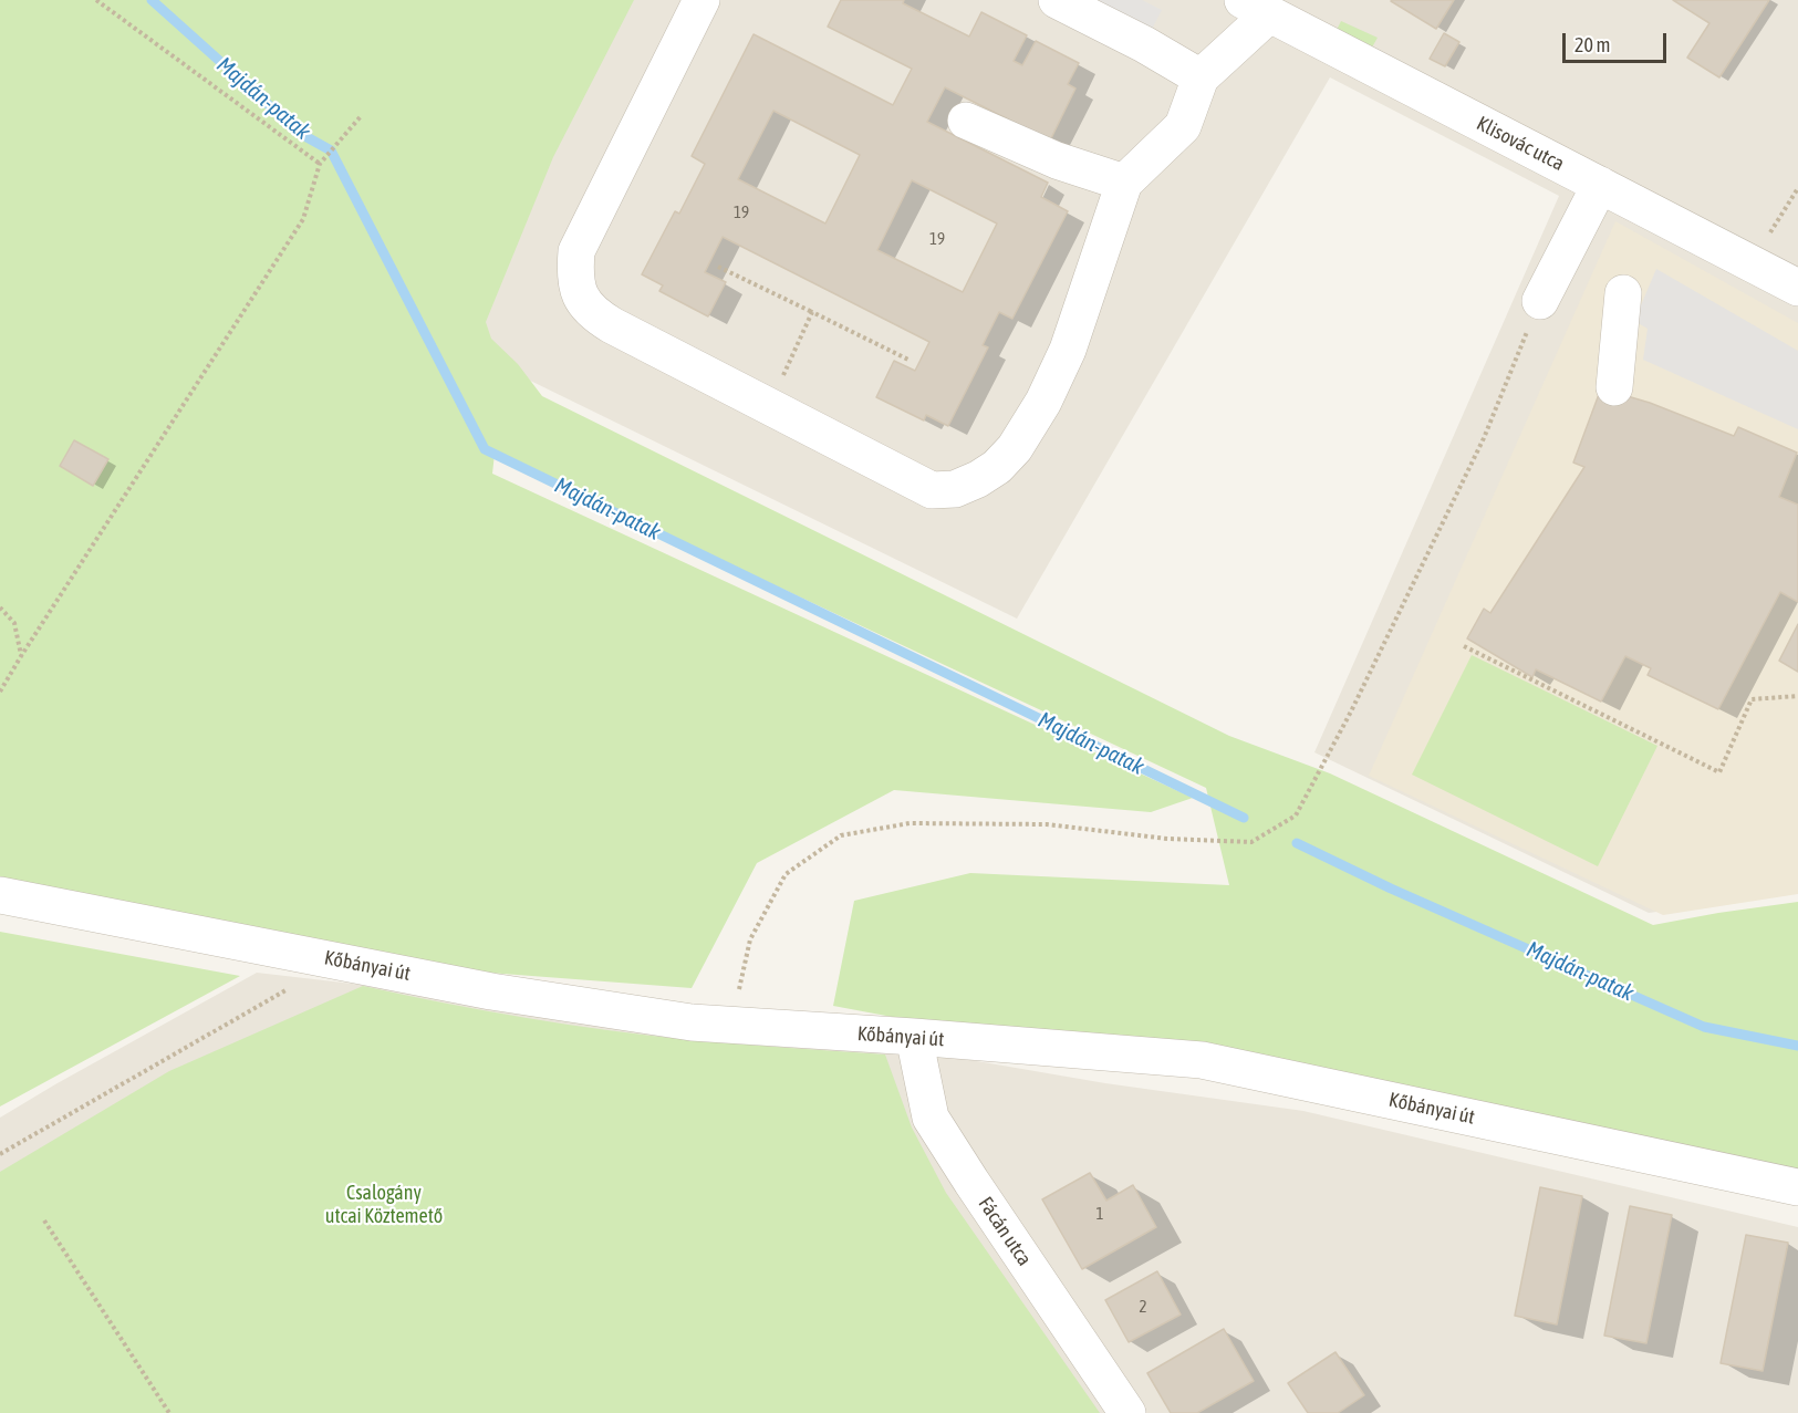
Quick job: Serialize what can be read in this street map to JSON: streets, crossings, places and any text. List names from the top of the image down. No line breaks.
{"streets":{"street":["Klisovác utca","Kőbányai út","Fácán utca"]},"crossings":[["Kőbányai út","Fácán utca"]],"water":["Majdán-patak"],"parks":["Csalogány utcai Köztemető"],"house_numbers":["19","19","1","2"],"scale_bar":"20 m"}
